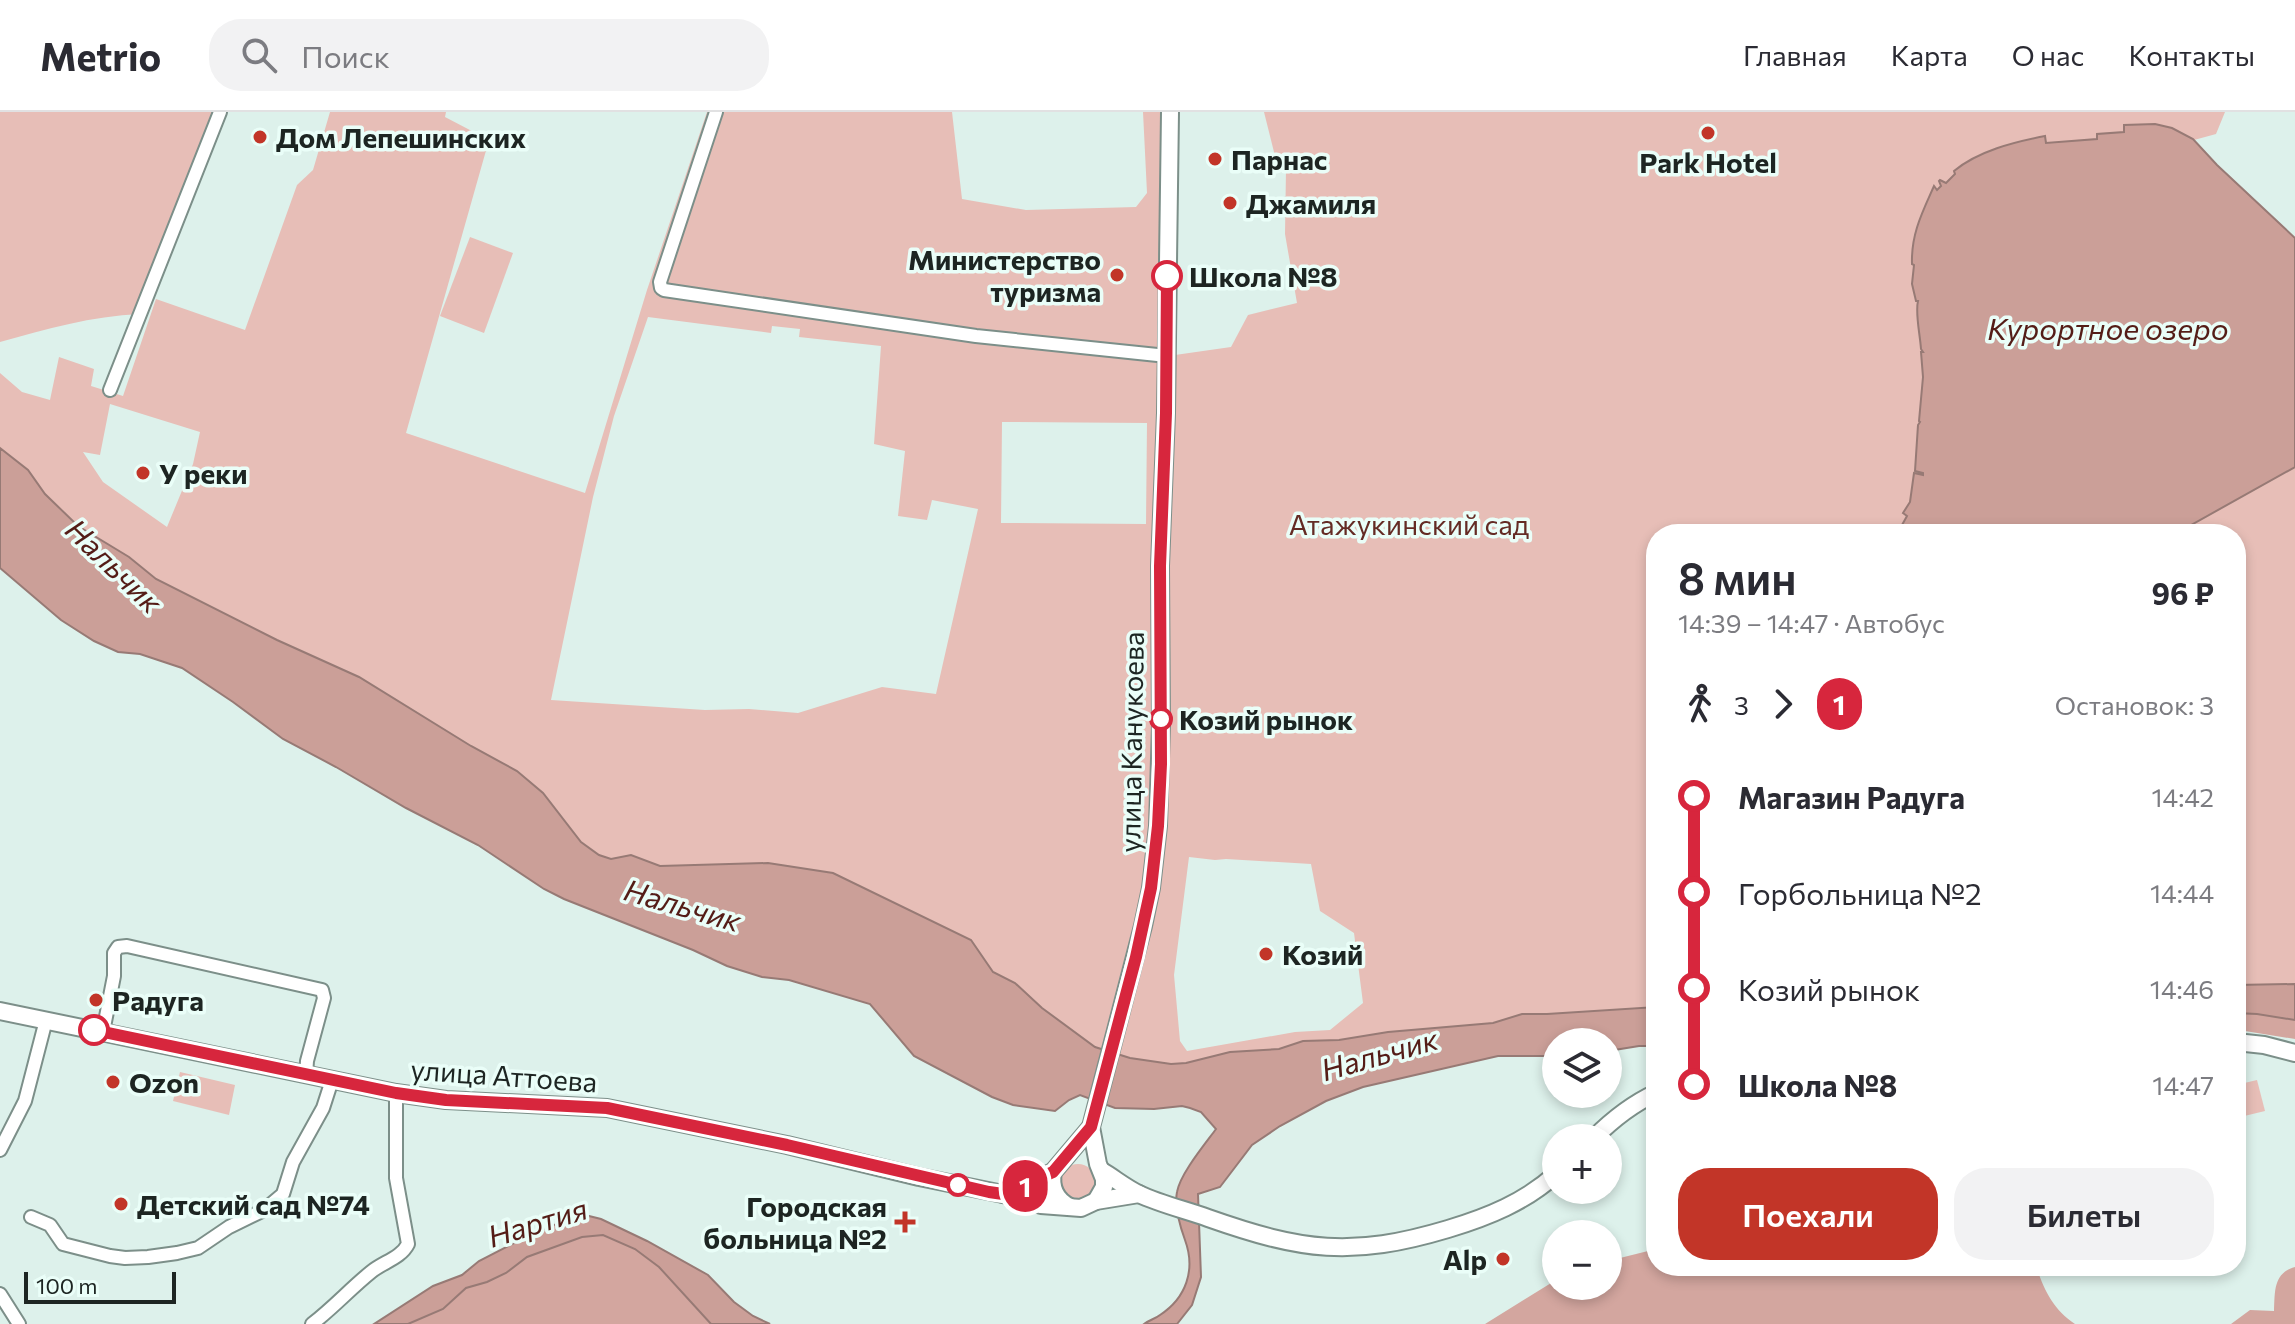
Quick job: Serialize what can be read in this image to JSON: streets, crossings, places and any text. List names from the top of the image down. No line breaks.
{"streets":{"street":["улица Канукоева","улица Аттоева"]},"water":["Курортное озеро","Нальчик","Нартия"],"parks":["Атажукинский сад"],"places":{"other":["Park Hotel","Дом Лепешинских","Парнас","Джамиля","Министерство туризма","Школа №8","У реки","Козий рынок","Козий","Радуга","Ozon","Детский сад №74","Alp"],"health":["Городская больница №2"]},"lines":["bus line 1"],"scale_bar":"100 m","page":{"header":"Metrio","search":"Поиск","nav":["Главная","Карта","О нас","Контакты"],"on_map":"1","heading":["8 мин","14:39 – 14:47 · Автобус","96 ₽"],"legs":["3","1","Остановок: 3"],"list":[{"name":"Магазин Радуга","value":"14:42"},{"name":"Горбольница №2","value":"14:44"},{"name":"Козий рынок","value":"14:46"},{"name":"Школа №8","value":"14:47"}],"map_buttons":["+","−"],"buttons":["Поехали","Билеты"],"scale":"100 m"}}
